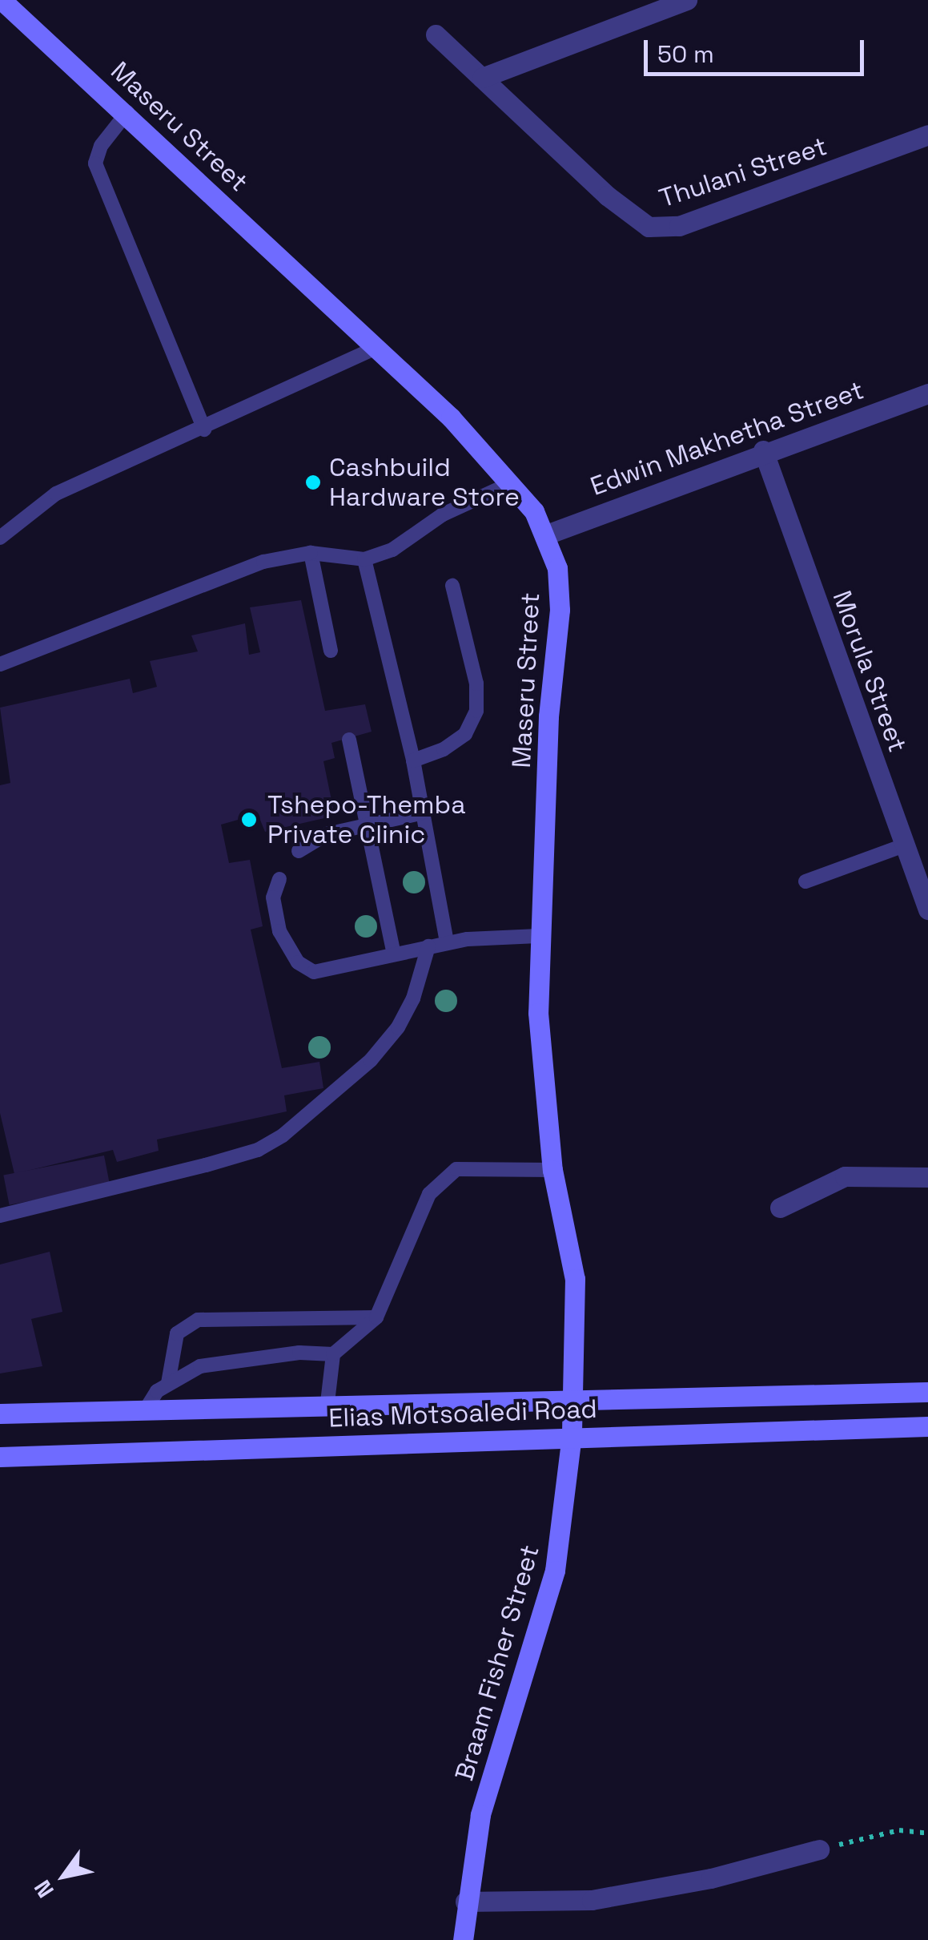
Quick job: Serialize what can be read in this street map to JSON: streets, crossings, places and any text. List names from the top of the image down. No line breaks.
{"streets":{"street":["Maseru Street","Thulani Street","Edwin Makhetha Street","Morula Street","Elias Motsoaledi Road","Braam Fisher Street"]},"crossings":[["Maseru Street","Edwin Makhetha Street"],["Maseru Street","Elias Motsoaledi Road"],["Maseru Street","Braam Fisher Street"],["Edwin Makhetha Street","Morula Street"],["Elias Motsoaledi Road","Braam Fisher Street"]],"places":["Cashbuild Hardware Store","Tshepo-Themba Private Clinic"],"scale_bar":"50 m","north":"bottom left"}
